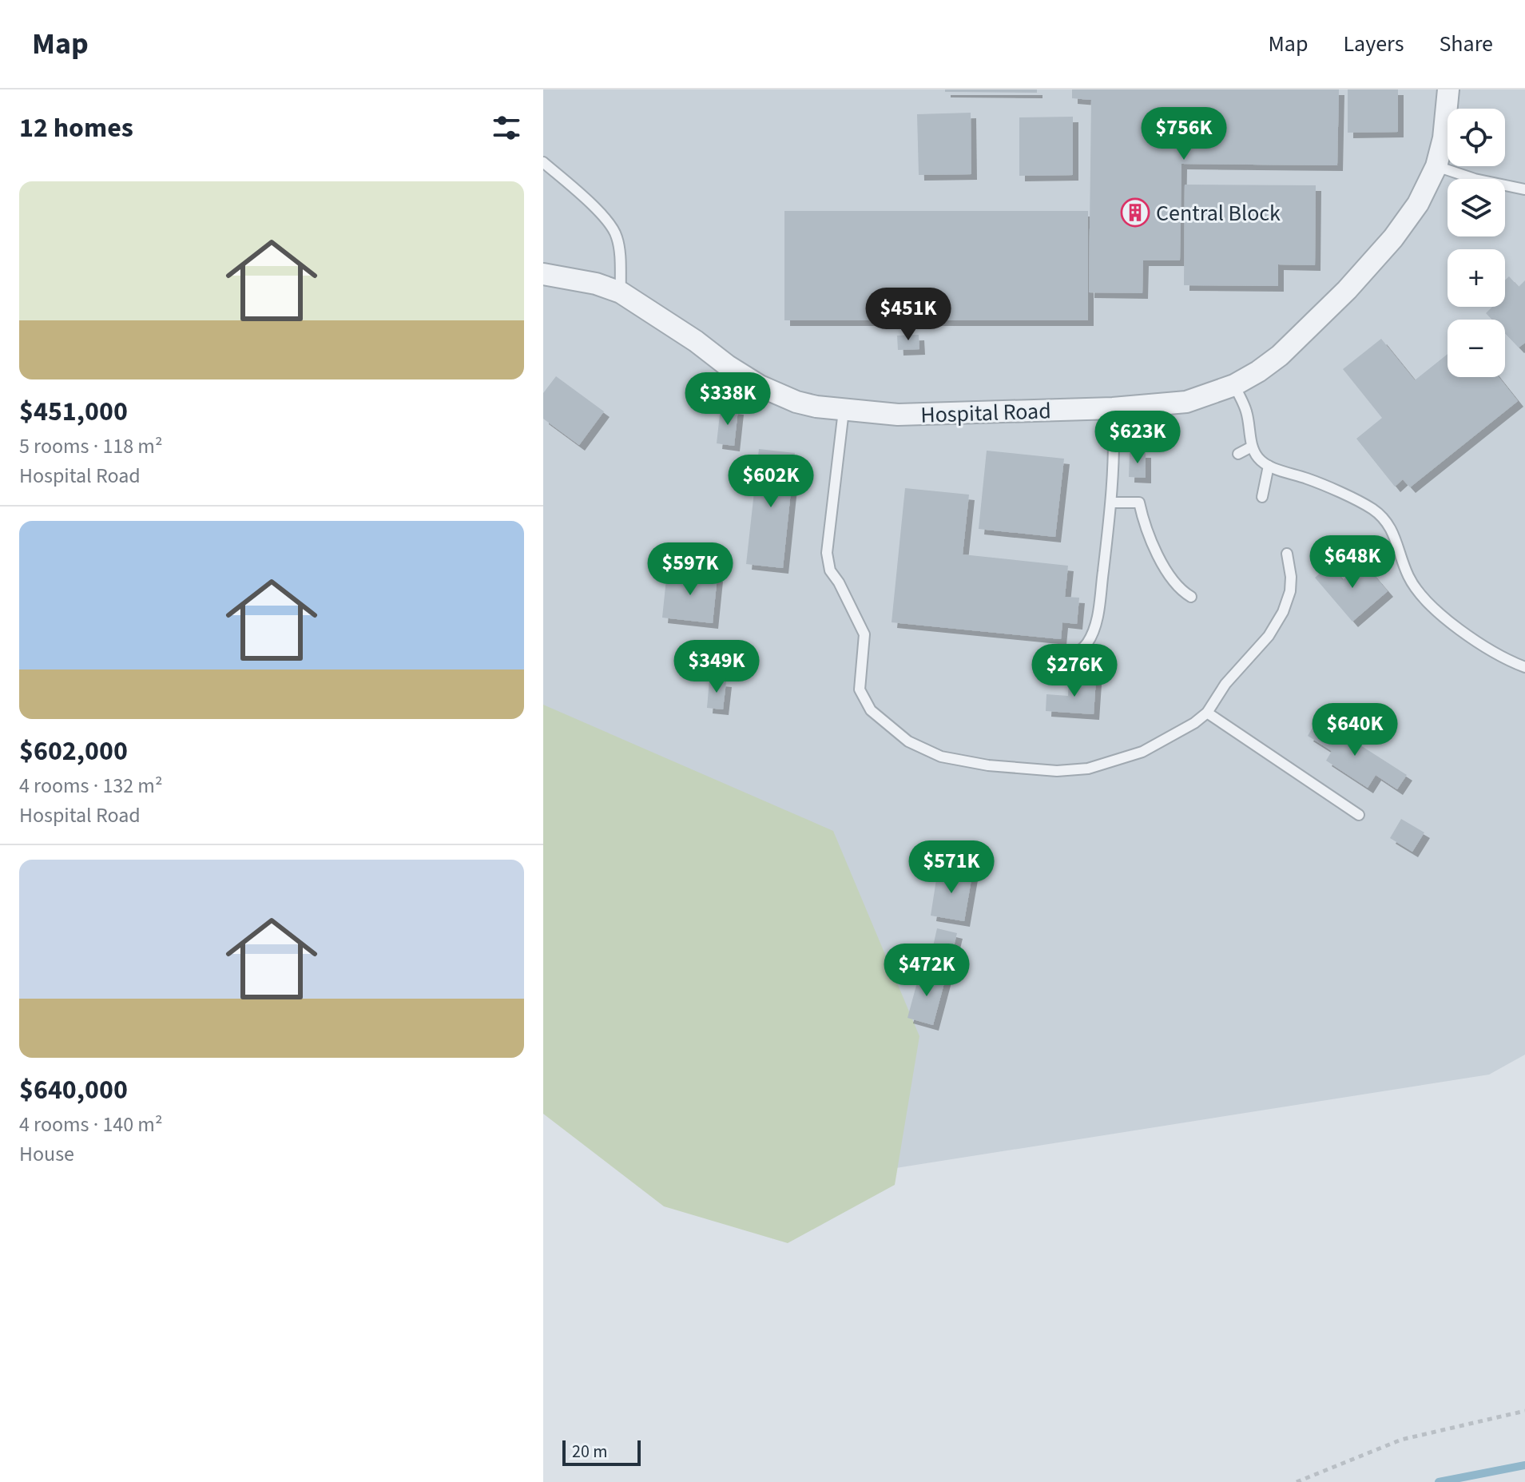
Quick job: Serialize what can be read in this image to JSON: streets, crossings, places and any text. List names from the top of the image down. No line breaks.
{"streets":{"street":["Hospital Road"]},"places":{"building":["Central Block"]},"scale_bar":"20 m","page":{"header":"Map","nav":["Map","Layers","Share"],"heading":"12 homes","price":["$756K","$451K","$338K","$623K","$602K","$648K","$597K","$349K","$276K","$640K","$571K","$472K"],"map_buttons":["+","−"],"list":[{"name":"$451,000","note":"5 rooms · 118 m² · Hospital Road"},{"name":"$602,000","note":"4 rooms · 132 m² · Hospital Road"},{"name":"$640,000","note":"4 rooms · 140 m² · House"}],"scale":"20 m"}}
